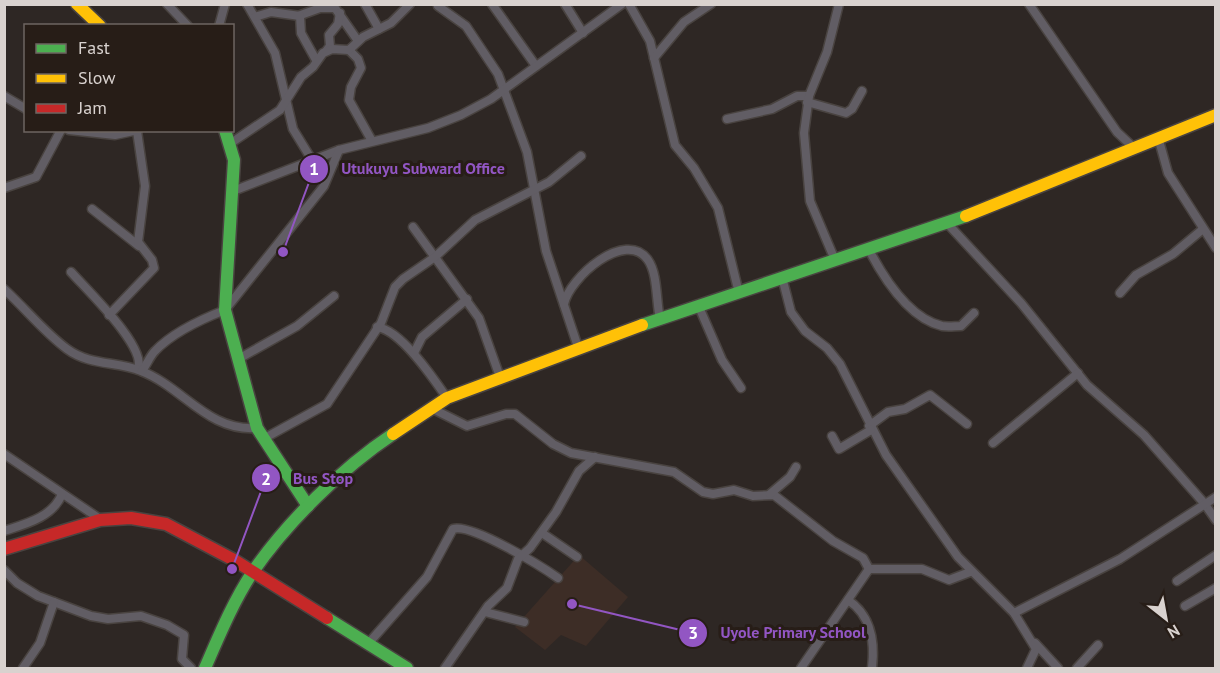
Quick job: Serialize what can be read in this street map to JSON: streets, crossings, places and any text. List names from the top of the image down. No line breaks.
{"places":["Utukuyu Subward Office","Bus Stop","Uyole Primary School"],"legend":["Fast","Slow","Jam"],"north":"bottom right"}
